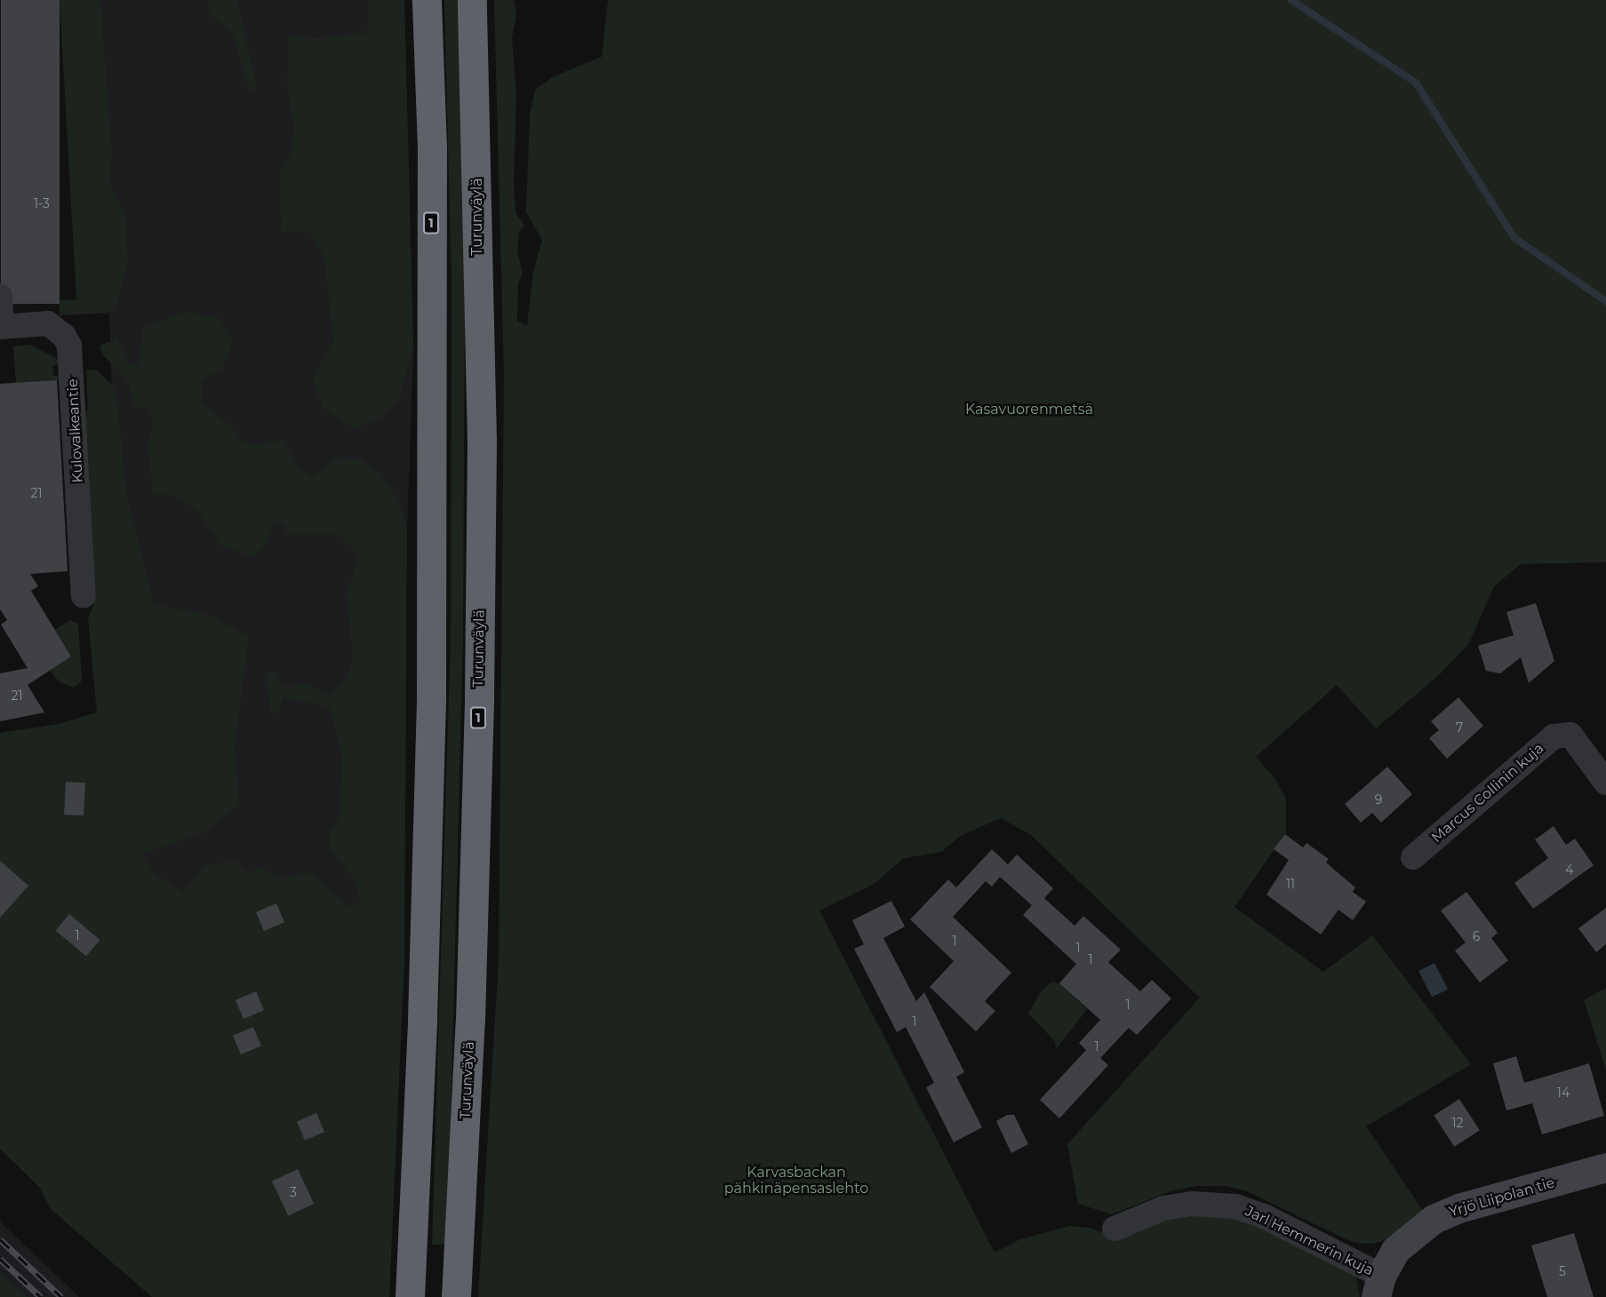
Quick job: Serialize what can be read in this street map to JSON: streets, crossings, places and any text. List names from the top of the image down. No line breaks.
{"streets":{"highway":["Turunväylä","1"],"street":["Kulovalkeantie","Marcus Collinin kuja","Yrjö Liipolan tie","Jarl Hemmerin kuja"]},"crossings":[["Yrjö Liipolan tie","Jarl Hemmerin kuja"]],"parks":["Kasavuorenmetsä","Karvasbackan pähkinäpensaslehto"],"house_numbers":["1-3","21","21","7","9","4","11","1","6","1","1","1","1","1","1","14","12","3","5"]}
